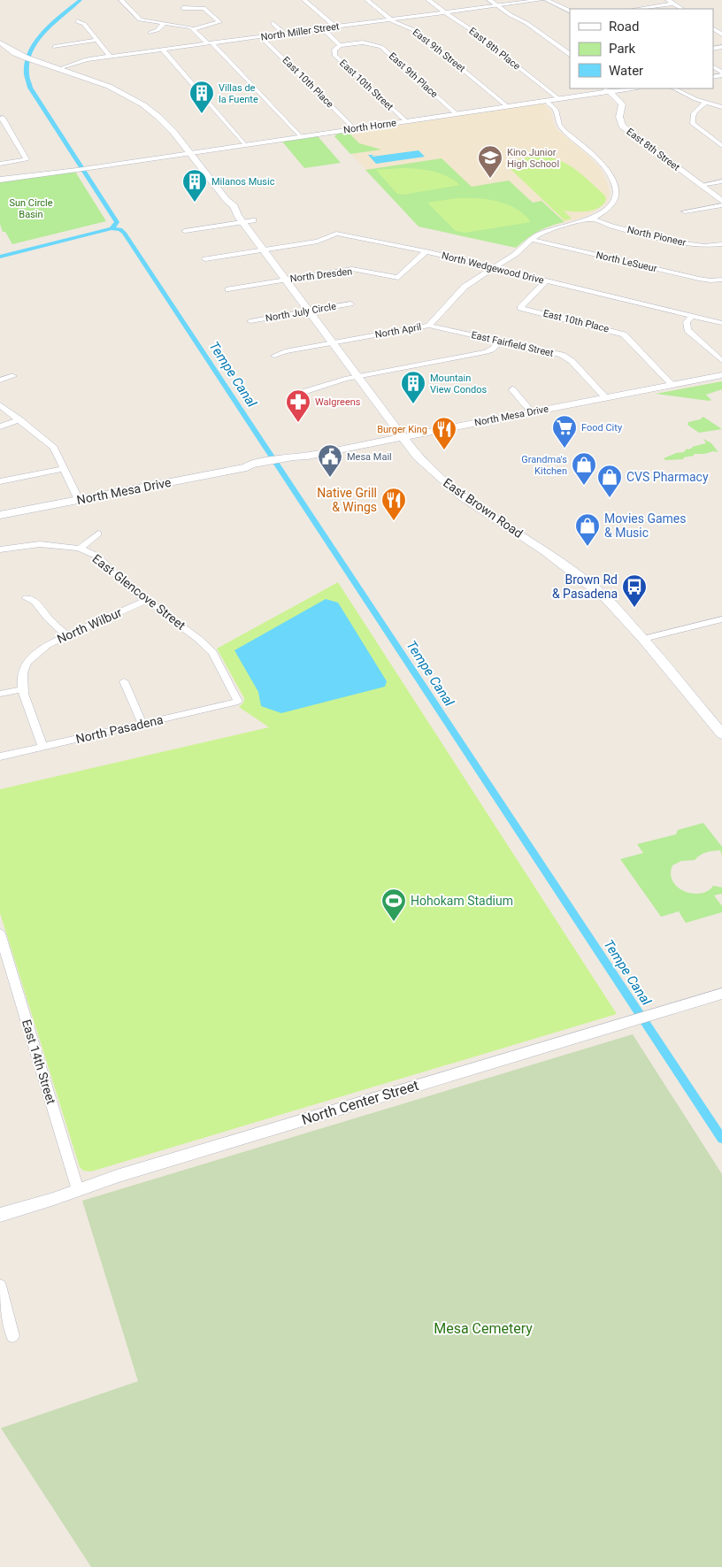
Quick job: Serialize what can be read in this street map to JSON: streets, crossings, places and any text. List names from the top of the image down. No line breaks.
{"streets":{"main road":["North Mesa Drive","East Brown Road"],"street":["North Miller Street","East 8th Place","East 9th Street","East 9th Place","East 10th Place","East 10th Street","North Horne","East 8th Street","North Pioneer","North LeSueur","North Wedgewood Drive","North Dresden","North July Circle","North April","East Fairfield Street","East Glencove Street","North Wilbur","North Pasadena","East 14th Street","North Center Street"]},"crossings":[["North Miller Street","East 8th Place"],["North Miller Street","East 9th Street"],["North Miller Street","East 10th Place"],["North Miller Street","East 10th Street"],["North Miller Street","East Brown Road"],["East 8th Place","North Horne"],["East 9th Street","North Horne"],["East 9th Place","East 10th Street"],["East 9th Place","North Horne"],["East 10th Place","North Horne"],["East 10th Place","North Wedgewood Drive"],["East 10th Place","North Mesa Drive"],["East 10th Street","North Horne"],["North Horne","East 8th Street"],["North Horne","East Brown Road"],["North Pioneer","North April"],["North LeSueur","North April"],["North Wedgewood Drive","North Dresden"],["North Wedgewood Drive","North April"],["North Wedgewood Drive","East Brown Road"],["North Dresden","East Brown Road"],["North July Circle","East Brown Road"],["North April","East Fairfield Street"],["North April","East Brown Road"],["East Fairfield Street","North Mesa Drive"],["North Mesa Drive","East Brown Road"],["East Glencove Street","North Wilbur"],["East Glencove Street","North Pasadena"],["East 14th Street","North Center Street"]],"water":["Tempe Canal"],"parks":["Sun Circle Basin","Mesa Cemetery"],"places":{"building":["Villas de la Fuente","Milanos Music","Mountain View Condos"],"school or university":["Kino Junior High School"],"pharmacy":["Walgreens"],"supermarket":["Food City"],"restaurant":["Burger King","Native Grill & Wings"],"public building":["Mesa Mail"],"shop":["Grandma's Kitchen","CVS Pharmacy","Movies Games & Music"],"bus stop":["Brown Rd & Pasadena"],"sports":["Hohokam Stadium"]},"legend":["Road","Park","Water"]}
